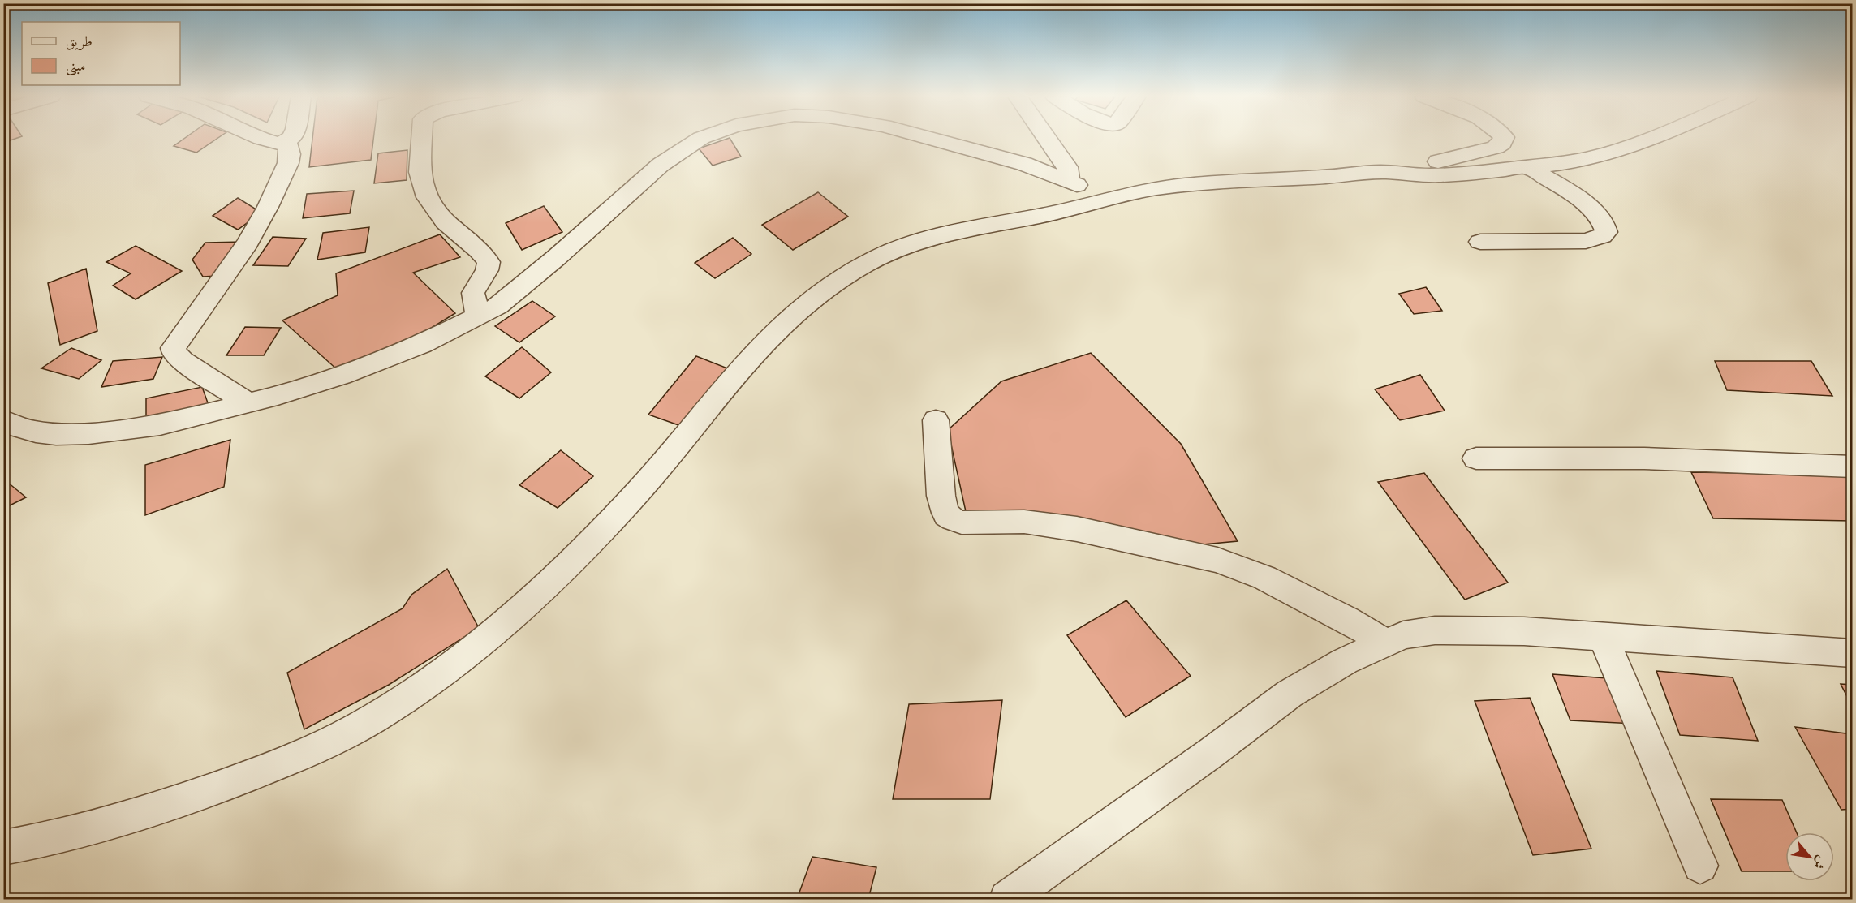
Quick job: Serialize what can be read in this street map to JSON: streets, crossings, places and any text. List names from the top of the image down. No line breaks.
{"legend":["طريق","مبنى"],"north":"bottom right"}
